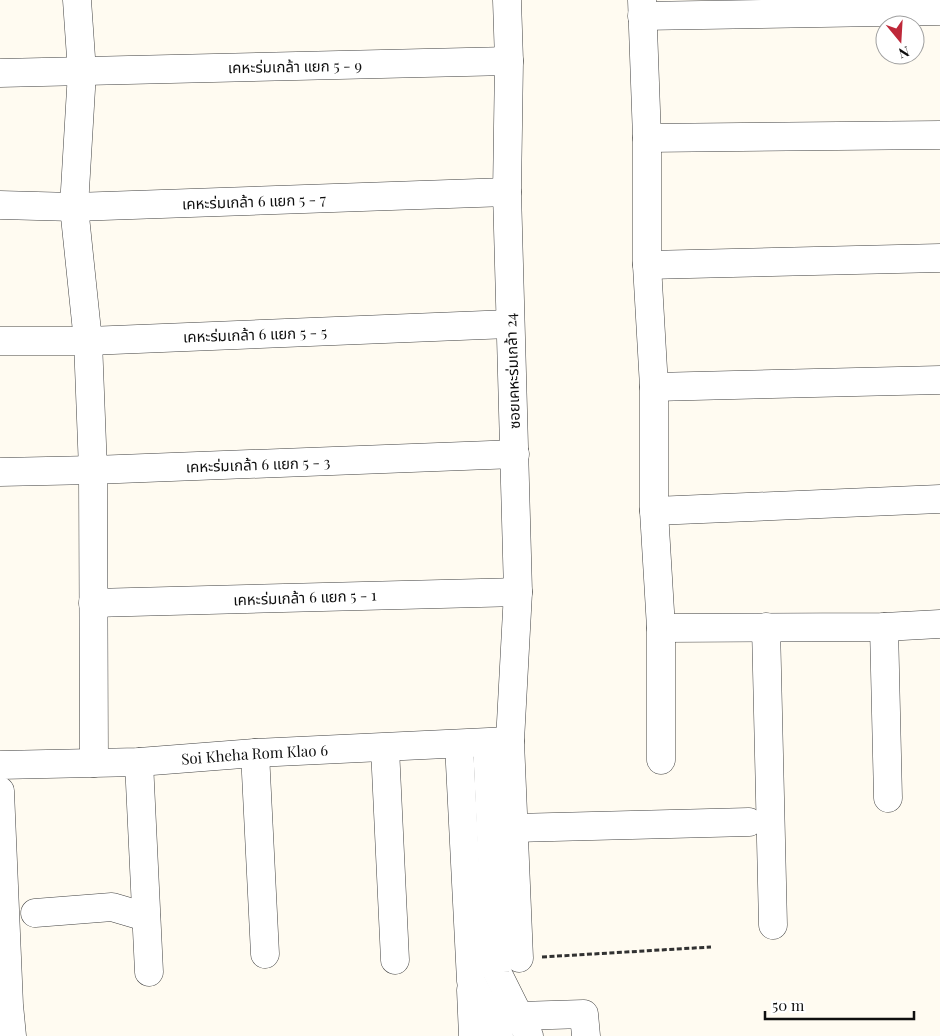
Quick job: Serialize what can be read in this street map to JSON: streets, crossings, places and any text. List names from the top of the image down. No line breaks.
{"streets":{"street":["เคหะร่มเกล้า แยก 5 - 9","เคหะร่มเกล้า 6 แยก 5 - 7","เคหะร่มเกล้า 6 แยก 5 - 5","ซอยเคหะร่มเกล้า 24","เคหะร่มเกล้า 6 แยก 5 - 3","เคหะร่มเกล้า 6 แยก 5 - 1","Soi Kheha Rom Klao 6"]},"crossings":[["เคหะร่มเกล้า แยก 5 - 9","ซอยเคหะร่มเกล้า 24"],["เคหะร่มเกล้า 6 แยก 5 - 7","ซอยเคหะร่มเกล้า 24"],["เคหะร่มเกล้า 6 แยก 5 - 5","ซอยเคหะร่มเกล้า 24"],["ซอยเคหะร่มเกล้า 24","เคหะร่มเกล้า 6 แยก 5 - 3"],["ซอยเคหะร่มเกล้า 24","เคหะร่มเกล้า 6 แยก 5 - 1"],["ซอยเคหะร่มเกล้า 24","Soi Kheha Rom Klao 6"]],"scale_bar":"50 m","north":"bottom"}
